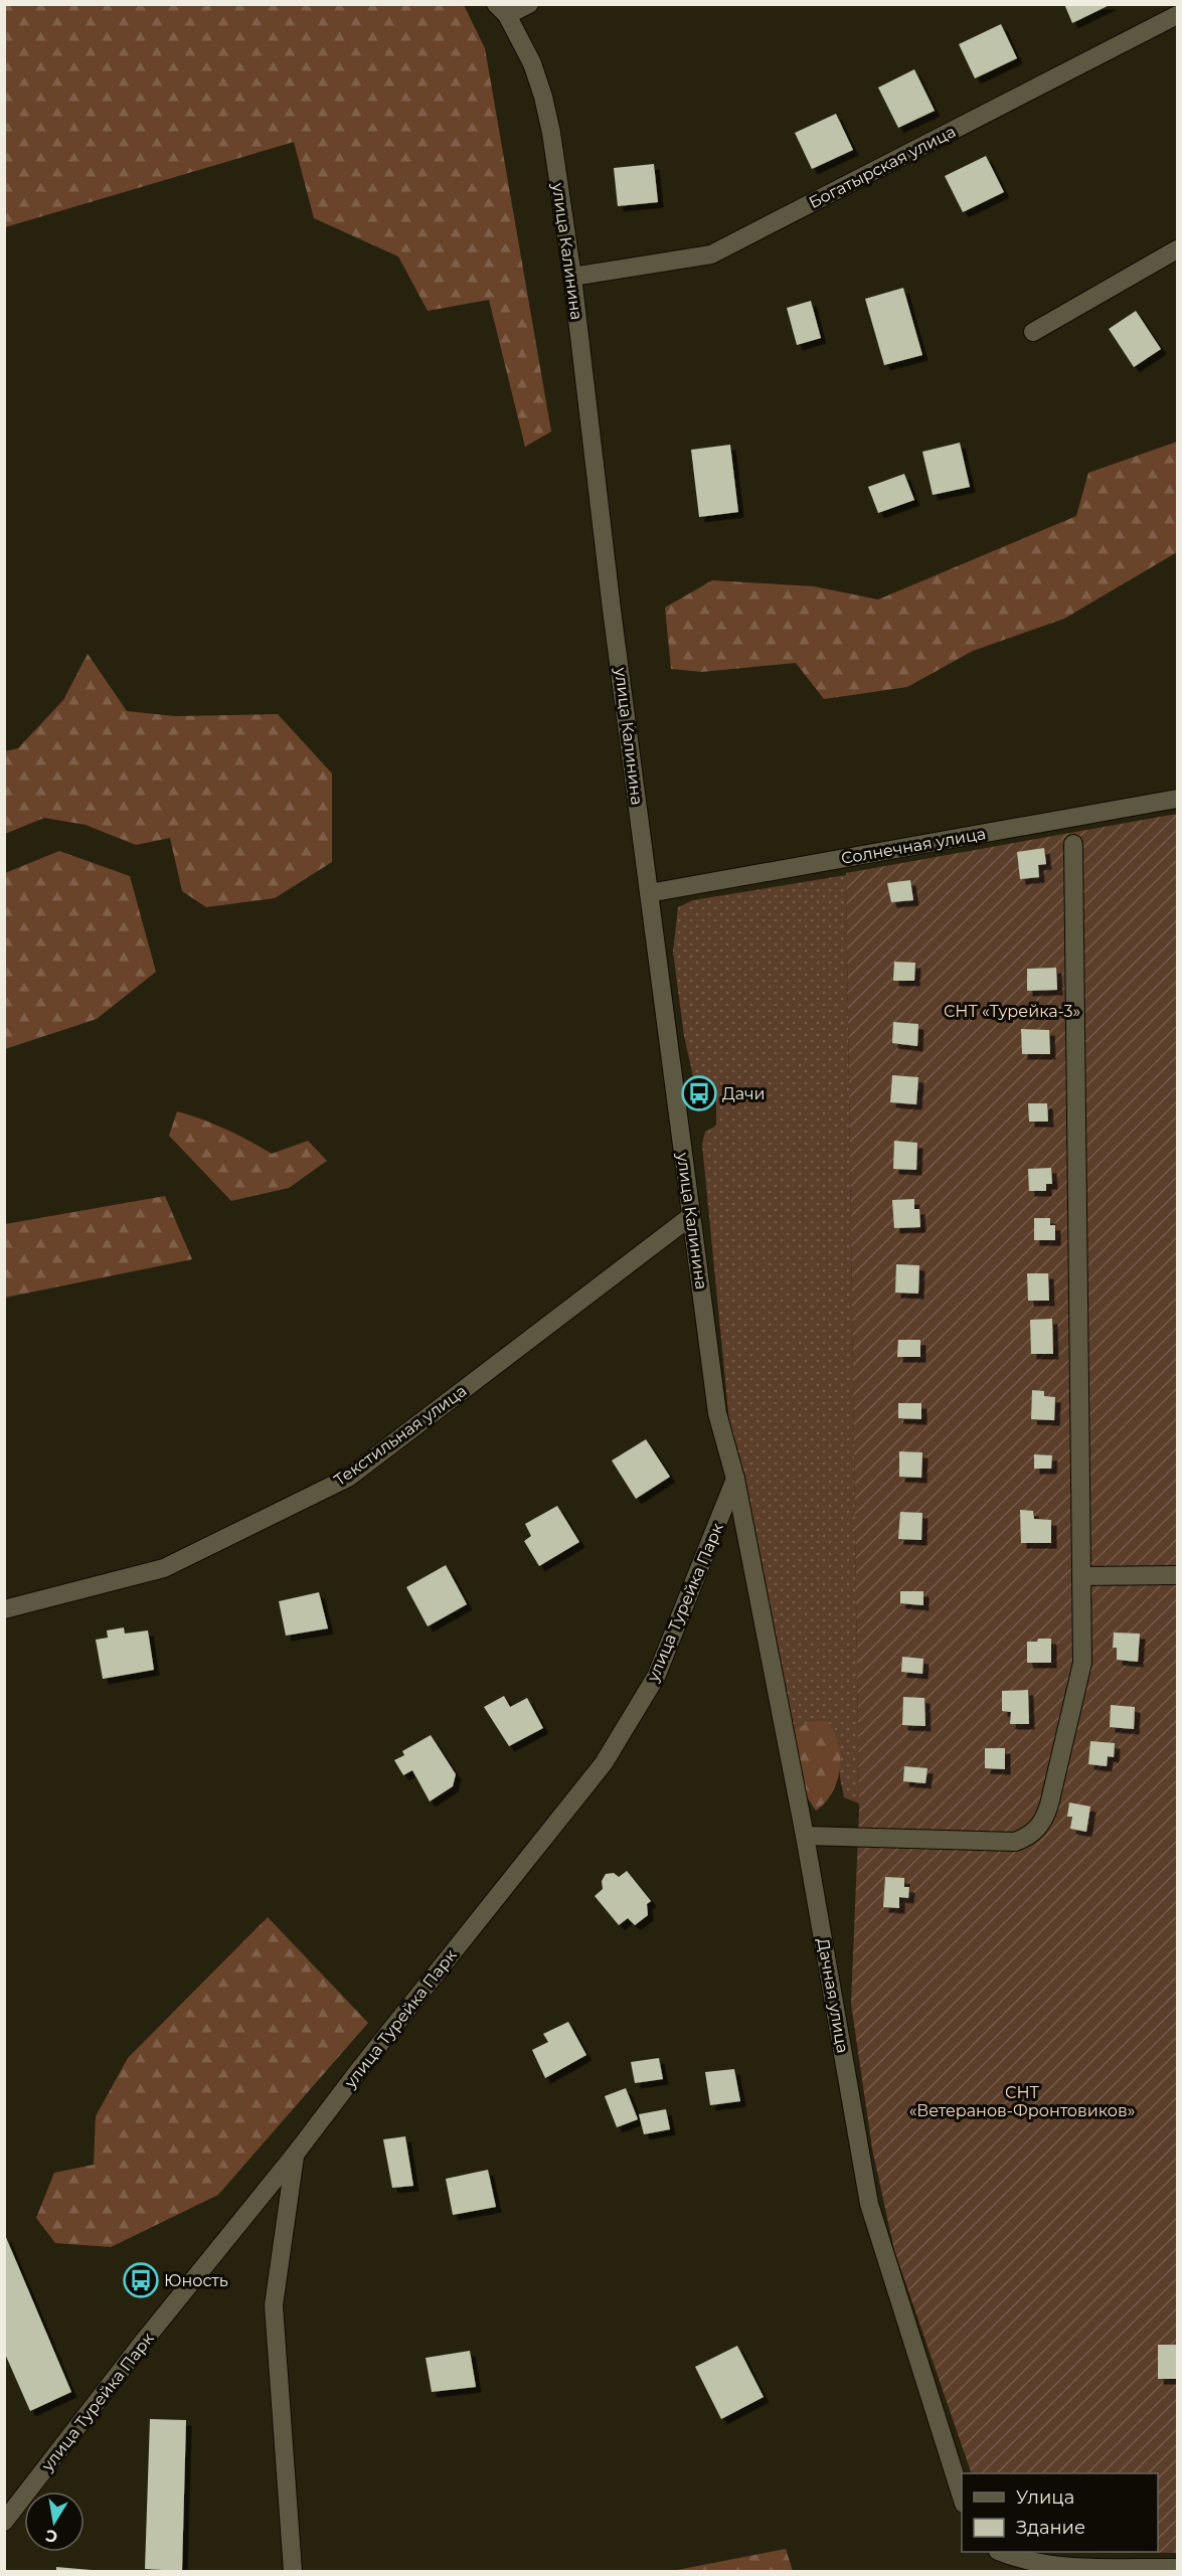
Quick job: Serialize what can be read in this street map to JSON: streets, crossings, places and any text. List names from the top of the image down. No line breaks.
{"streets":{"street":["Богатырская улица","улица Калинина","Солнечная улица","Текстильная улица","улица Турейка Парк","Дачная улица"]},"crossings":[["Богатырская улица","улица Калинина"],["улица Калинина","Солнечная улица"],["улица Калинина","Текстильная улица"],["улица Калинина","улица Турейка Парк"],["улица Калинина","Дачная улица"],["улица Турейка Парк","Дачная улица"]],"parks":["СНТ «Турейка-3»","СНТ «Ветеранов-Фронтовиков»"],"places":{"bus stop":["Дачи","Юность"]},"legend":["Улица","Здание"],"north":"bottom"}
